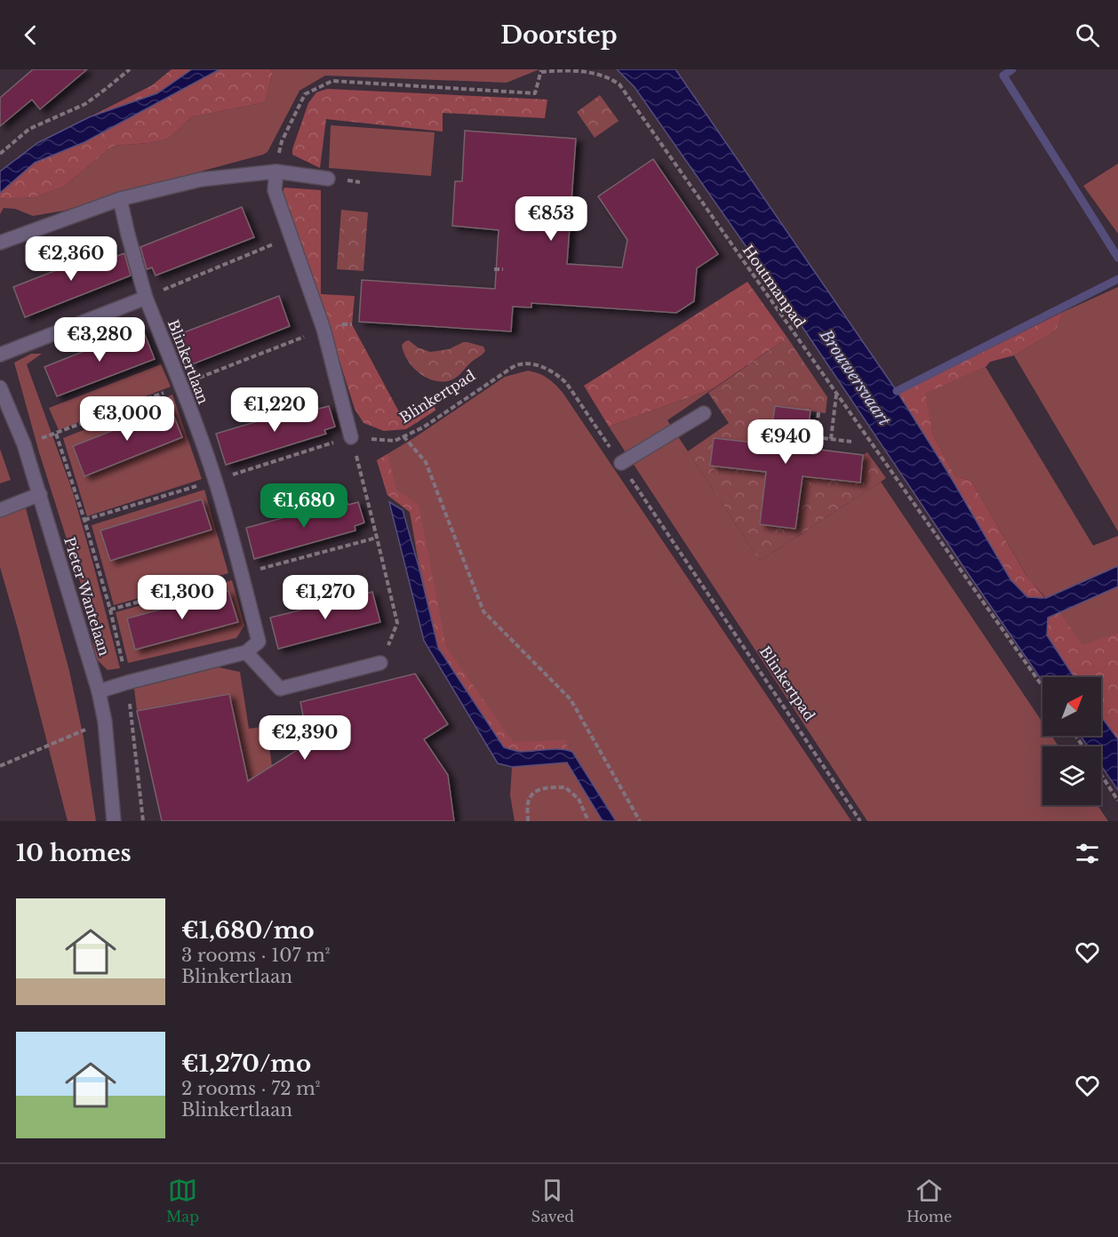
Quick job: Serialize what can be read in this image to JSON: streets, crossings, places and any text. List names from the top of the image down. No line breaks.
{"streets":{"street":["Blinkertlaan","Pieter Wantelaan"],"path":["Houtmanpad","Blinkertpad"]},"water":["Brouwersvaart"],"north":"top right","page":{"header":"Doorstep","price":["€853","€2,360","€3,280","€1,220","€3,000","€940","€1,680","€1,300","€1,270","€2,390"],"heading":"10 homes","list":[{"name":"€1,680/mo","note":"3 rooms · 107 m² · Blinkertlaan"},{"name":"€1,270/mo","note":"2 rooms · 72 m² · Blinkertlaan"}],"tabs":["Map","Saved","Home"]}}
